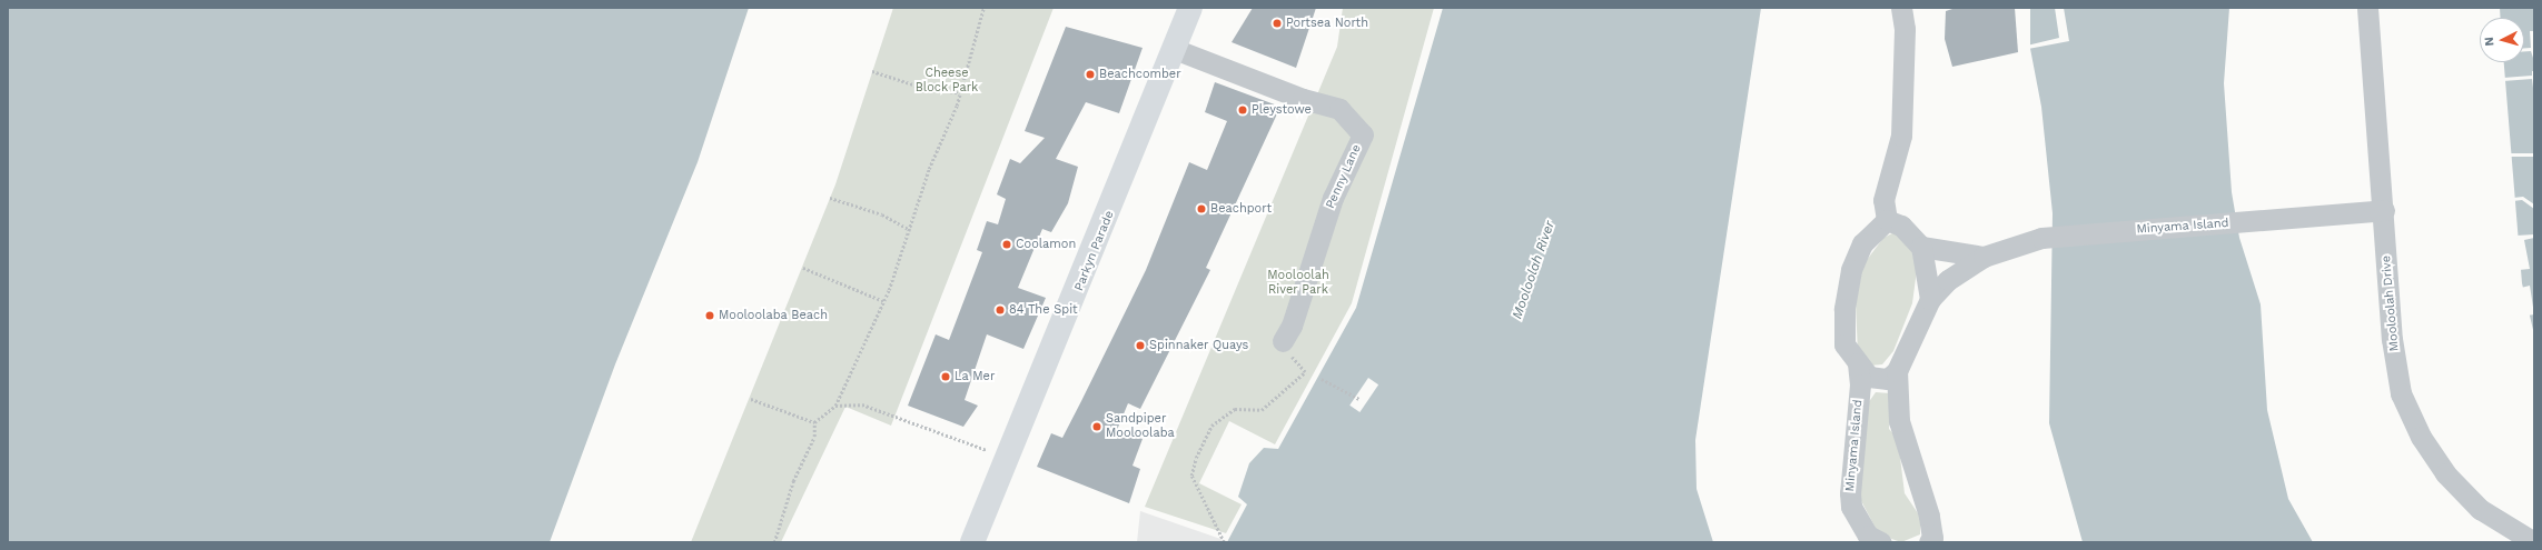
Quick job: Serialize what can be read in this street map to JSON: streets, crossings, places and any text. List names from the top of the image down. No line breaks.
{"streets":{"street":["Penny Lane","Minyama Island","Parkyn Parade","Mooloolah Drive"]},"crossings":[["Penny Lane","Parkyn Parade"],["Minyama Island","Mooloolah Drive"]],"water":["Mooloolah River"],"parks":["Cheese Block Park","Mooloolah River Park"],"places":["Portsea North","Beachcomber","Pleystowe","Beachport","Coolamon","84 The Spit","Mooloolaba Beach","Spinnaker Quays","La Mer","Sandpiper Mooloolaba"],"north":"left"}
